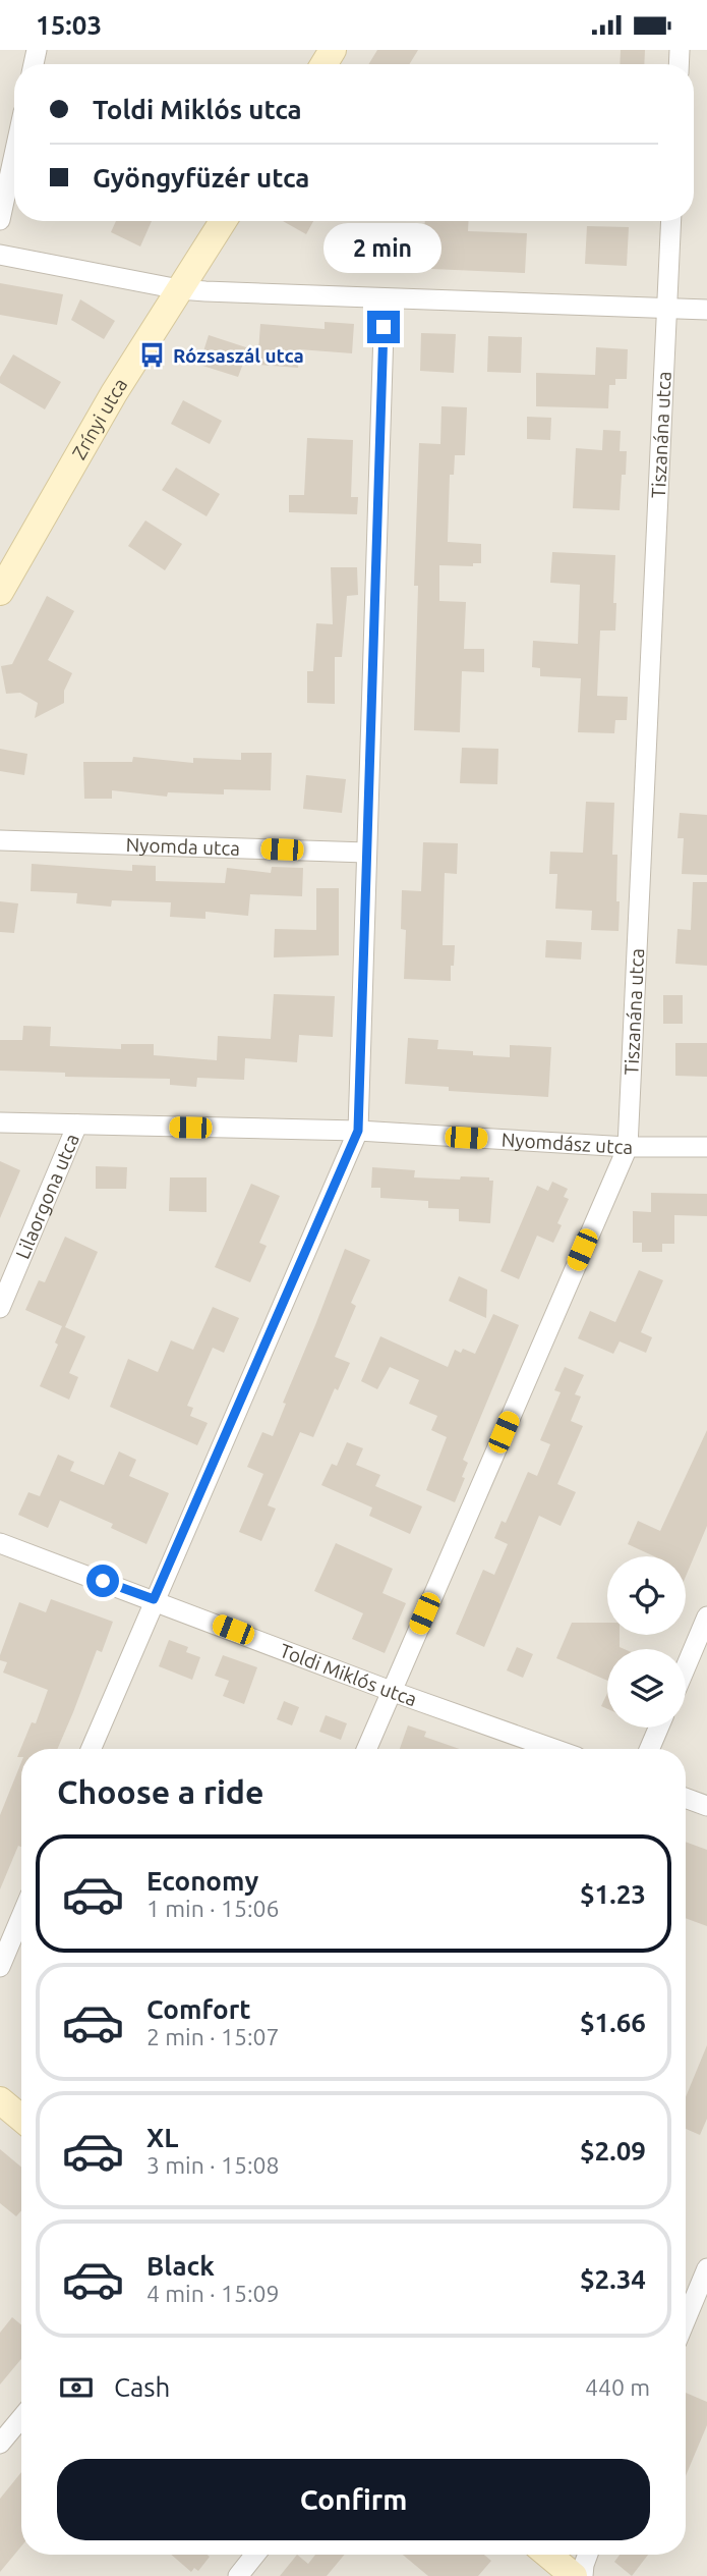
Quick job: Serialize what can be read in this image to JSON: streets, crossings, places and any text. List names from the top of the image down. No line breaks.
{"streets":{"main road":["Zrínyi utca"],"street":["Tiszanána utca","Nyomda utca","Nyomdász utca","Lilaorgona utca","Toldi Miklós utca"]},"crossings":[["Tiszanána utca","Nyomdász utca"],["Tiszanána utca","Toldi Miklós utca"],["Nyomdász utca","Lilaorgona utca"]],"places":{"bus stop":["Rózsaszál utca"]},"page":{"status":"15:03","banner":["Toldi Miklós utca","Gyöngyfüzér utca"],"bubble":"2 min","heading":"Choose a ride","list":[{"name":"Economy","note":"1 min · 15:06","value":"$1.23"},{"name":"Comfort","note":"2 min · 15:07","value":"$1.66"},{"name":"XL","note":"3 min · 15:08","value":"$2.09"},{"name":"Black","note":"4 min · 15:09","value":"$2.34"}],"pay":["Cash","440 m"],"buttons":"Confirm"}}
